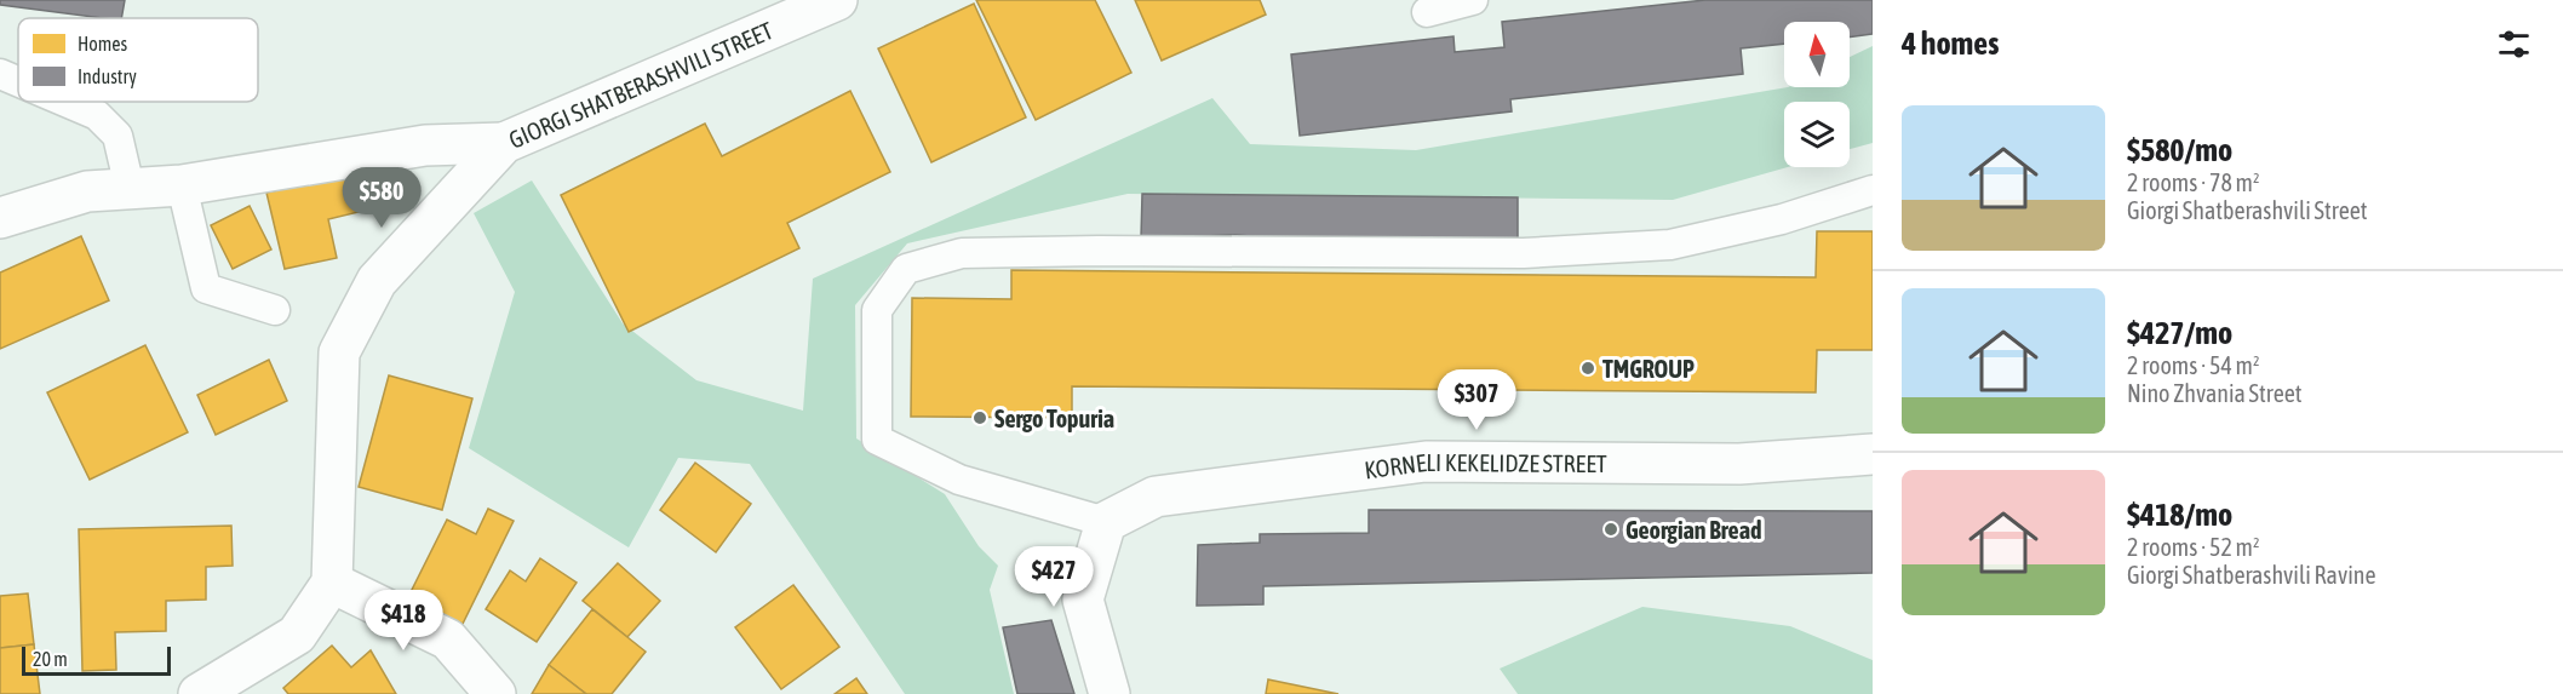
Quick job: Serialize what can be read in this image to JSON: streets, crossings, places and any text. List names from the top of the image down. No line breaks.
{"streets":{"street":["GIORGI SHATBERASHVILI STREET","KORNELI KEKELIDZE STREET"]},"places":["TMGROUP","Sergo Topuria","Georgian Bread"],"legend":["Homes","Industry"],"scale_bar":"20 m","north":"top","page":{"heading":"4 homes","list":[{"name":"$580/mo","note":"2 rooms · 78 m² · Giorgi Shatberashvili Street"},{"name":"$427/mo","note":"2 rooms · 54 m² · Nino Zhvania Street"},{"name":"$418/mo","note":"2 rooms · 52 m² · Giorgi Shatberashvili Ravine"}],"price":["$580","$307","$427","$418"],"scale":"20 m"}}
